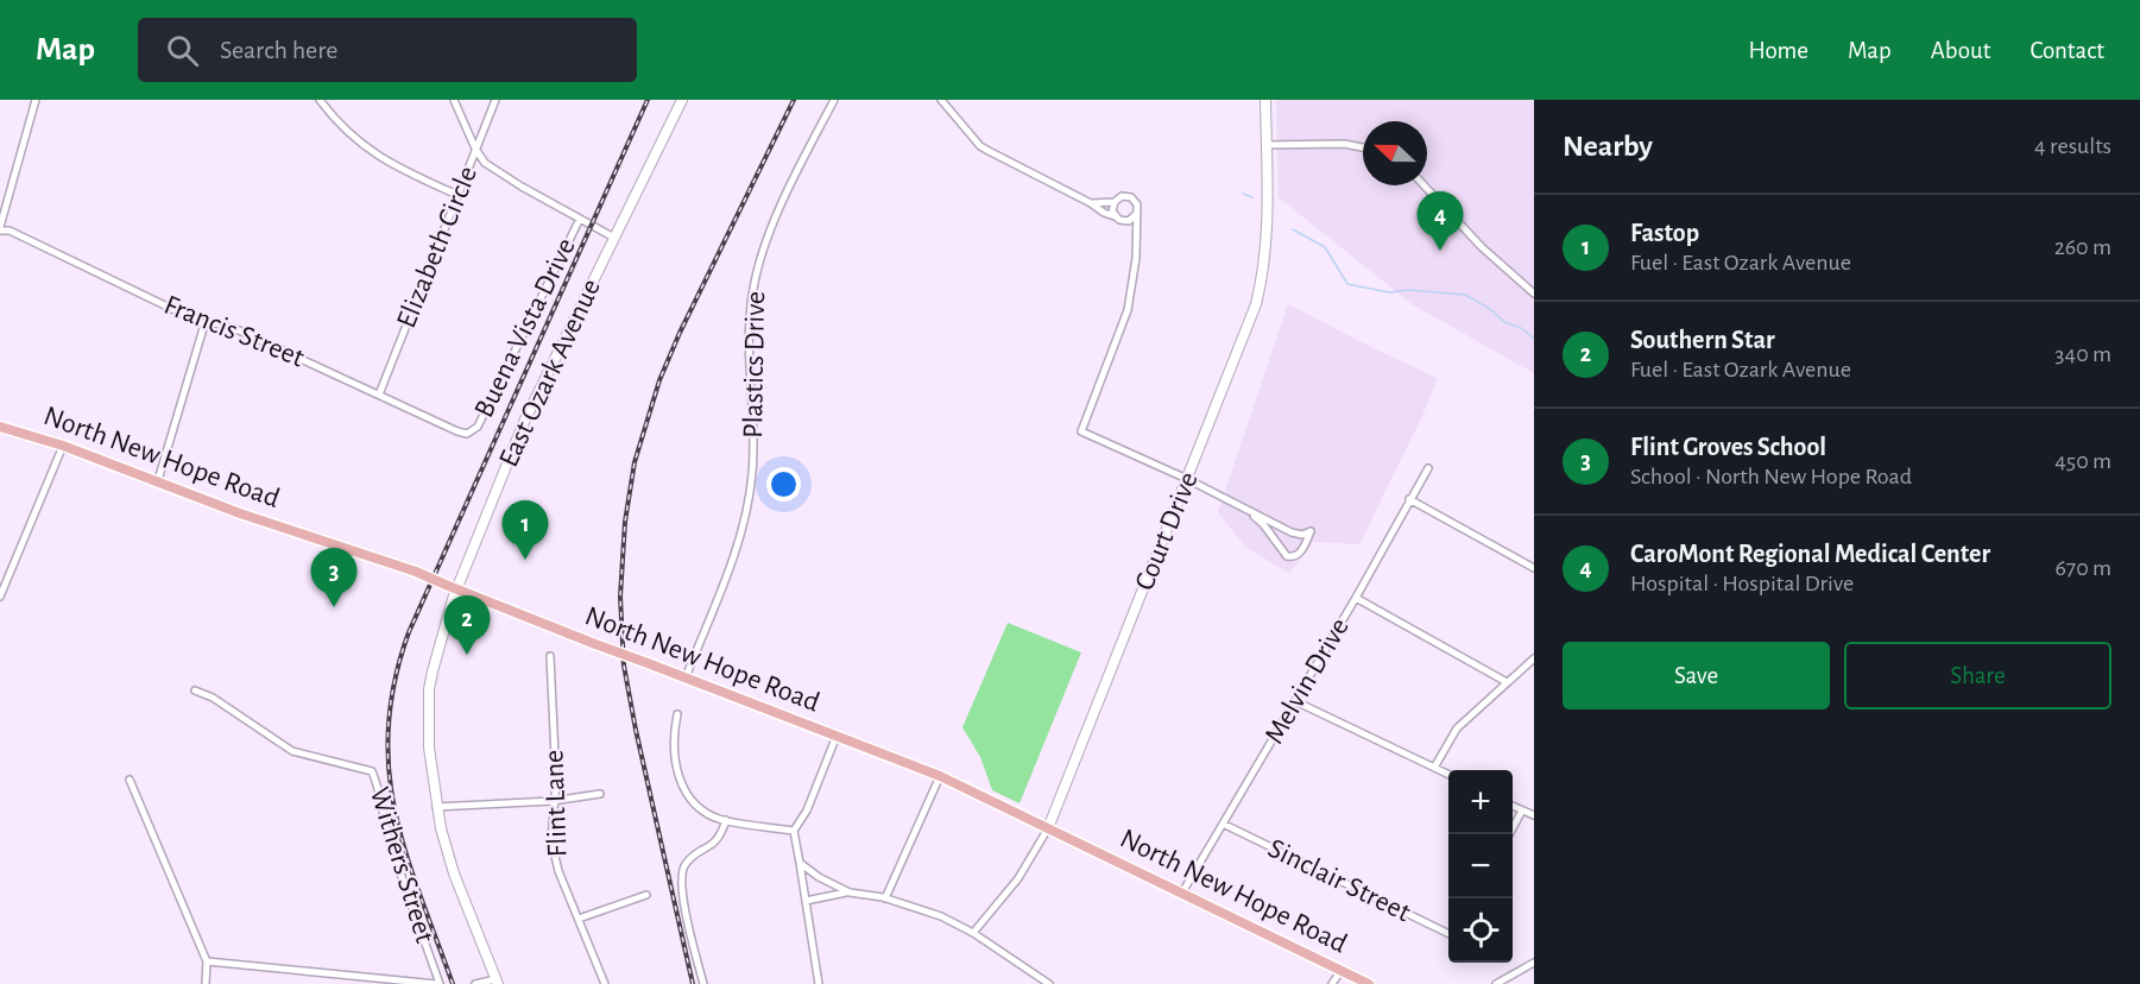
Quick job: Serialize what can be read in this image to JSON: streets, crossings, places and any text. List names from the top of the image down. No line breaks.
{"streets":{"main road":["East Ozark Avenue","North New Hope Road","Court Drive"],"street":["Elizabeth Circle","Buena Vista Drive","Francis Street","Plastics Drive","Melvin Drive","Flint Lane","Withers Street","Sinclair Street"]},"crossings":[["Elizabeth Circle","Francis Street"],["Buena Vista Drive","Francis Street"],["Plastics Drive","North New Hope Road"],["East Ozark Avenue","North New Hope Road"],["North New Hope Road","Court Drive"],["North New Hope Road","Melvin Drive"],["Melvin Drive","Sinclair Street"]],"north":"left","page":{"header":"Map","search":"Search here","nav":["Home","Map","About","Contact"],"heading":["Nearby","4 results"],"pins":["4","1","3","2"],"list":[{"mark":"1","name":"Fastop","note":"Fuel · East Ozark Avenue","value":"260 m"},{"mark":"2","name":"Southern Star","note":"Fuel · East Ozark Avenue","value":"340 m"},{"mark":"3","name":"Flint Groves School","note":"School · North New Hope Road","value":"450 m"},{"mark":"4","name":"CaroMont Regional Medical Center","note":"Hospital · Hospital Drive","value":"670 m"}],"buttons":["Save","Share"],"map_buttons":["+","−"]}}
